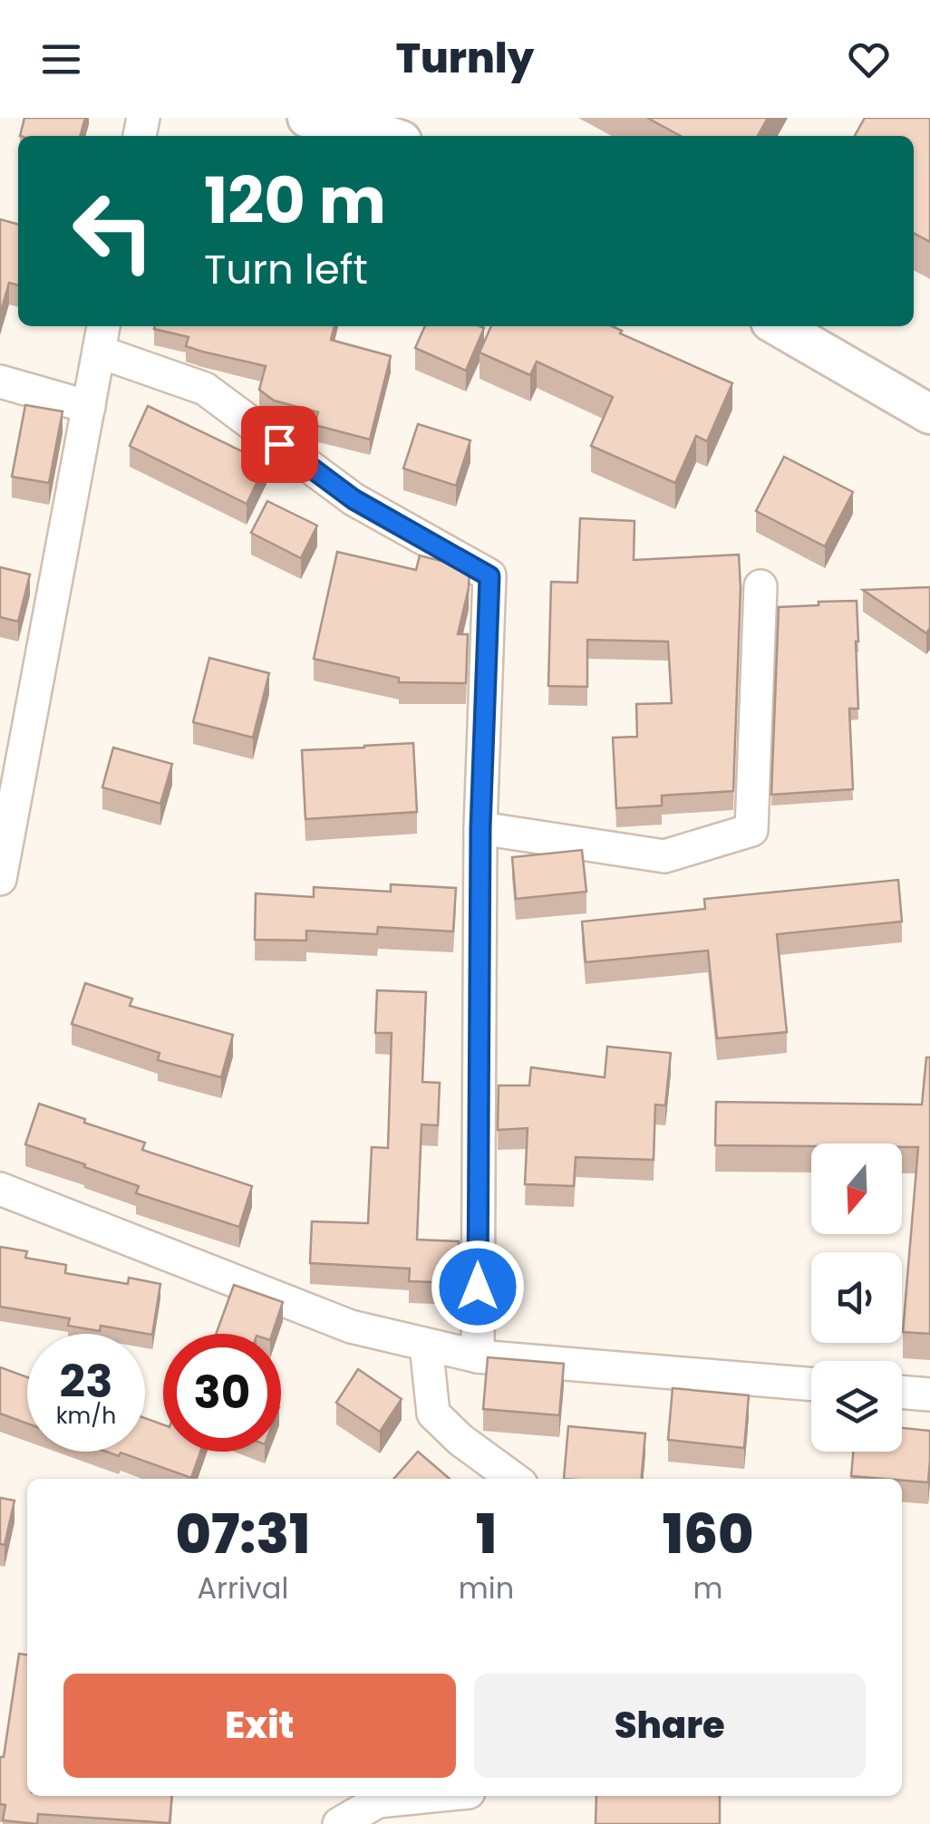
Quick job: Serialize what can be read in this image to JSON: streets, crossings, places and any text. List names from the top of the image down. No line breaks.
{"north":"bottom","page":{"header":"Turnly","turn":["120 m","Turn left"],"speed":"23 km/h","limit":"30","eta":["07:31","Arrival","1","min","160","m"],"buttons":["Exit","Share"]}}
